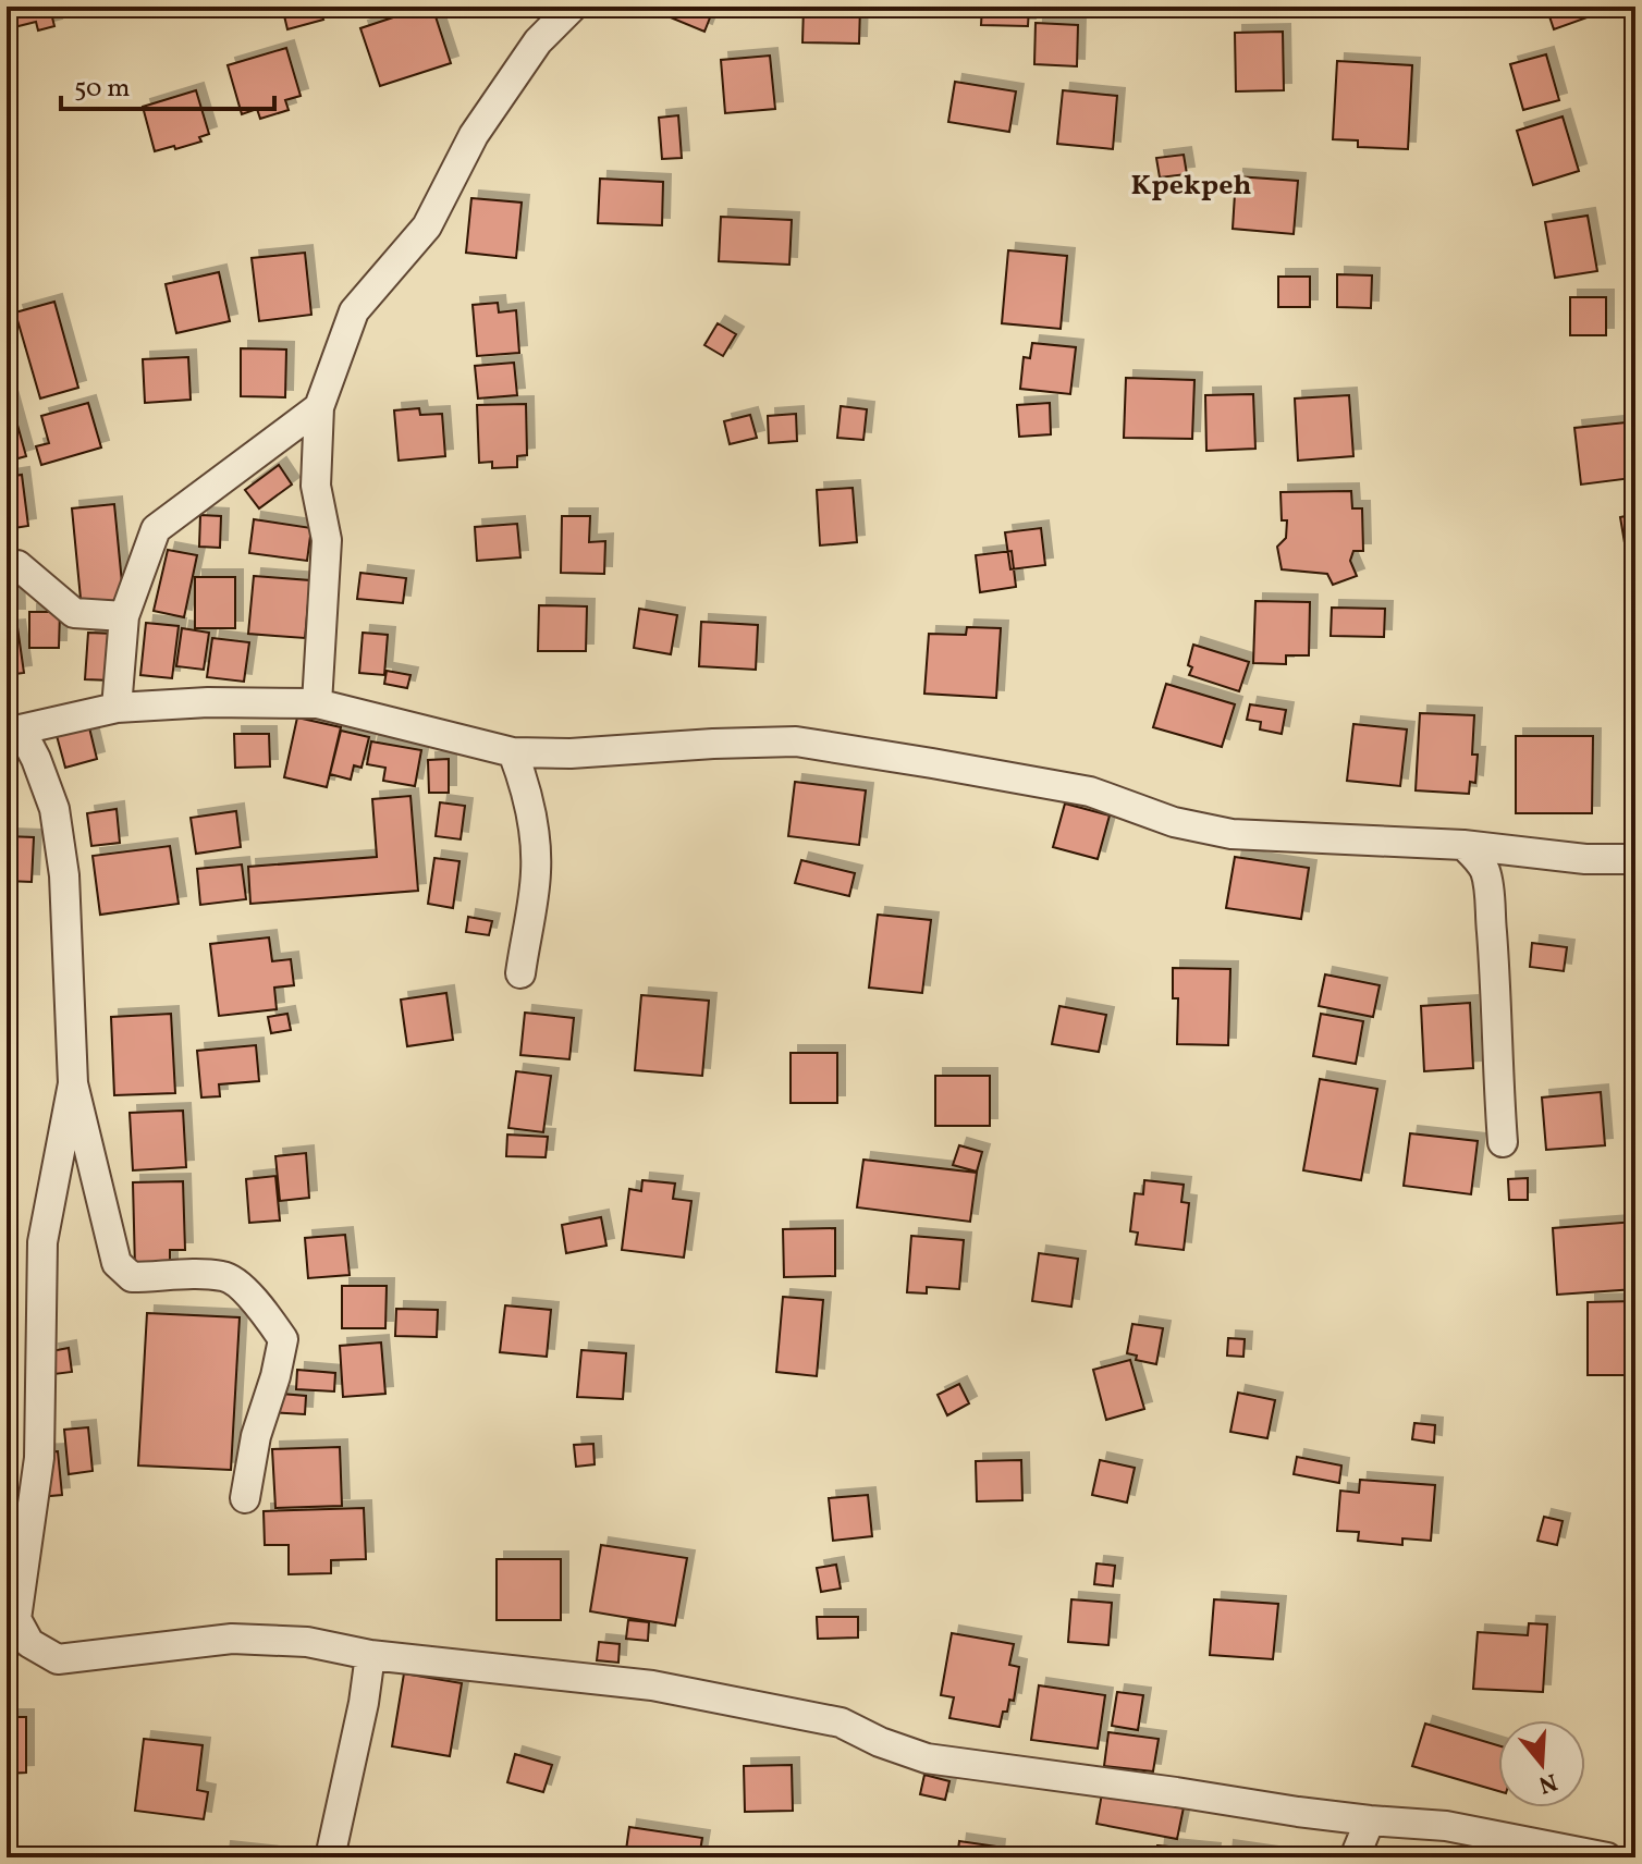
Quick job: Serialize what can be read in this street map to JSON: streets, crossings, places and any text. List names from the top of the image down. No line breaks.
{"districts":["Kpekpeh"],"scale_bar":"50 m","north":"bottom"}
